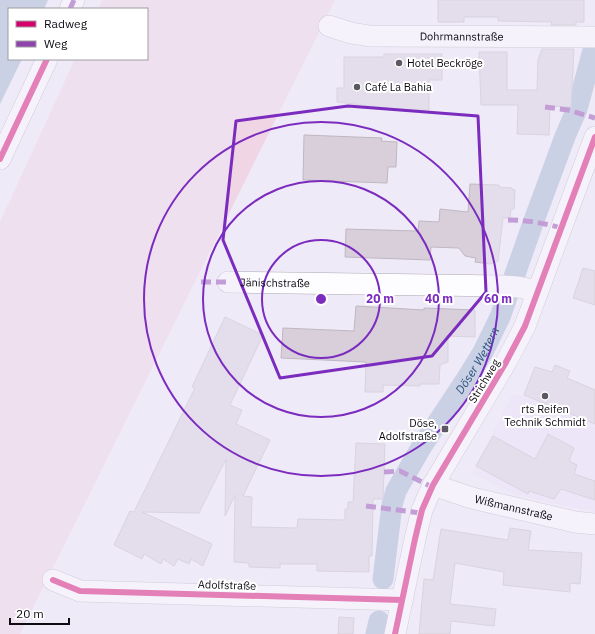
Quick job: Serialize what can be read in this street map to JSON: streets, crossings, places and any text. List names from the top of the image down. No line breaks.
{"streets":{"street":["Dohrmannstraße","Jänischstraße","Strichweg","Wißmannstraße","Adolfstraße"]},"crossings":[["Jänischstraße","Strichweg"],["Strichweg","Wißmannstraße"],["Strichweg","Adolfstraße"]],"water":["Döser Wettern"],"places":{"other":["Hotel Beckröge","Café La Bahia","rts Reifen Technik Schmidt"],"transit":["Döse, Adolfstraße"]},"legend":["Radweg","Weg"],"scale_bar":"20 m","rings":["20 m","40 m","60 m"]}
